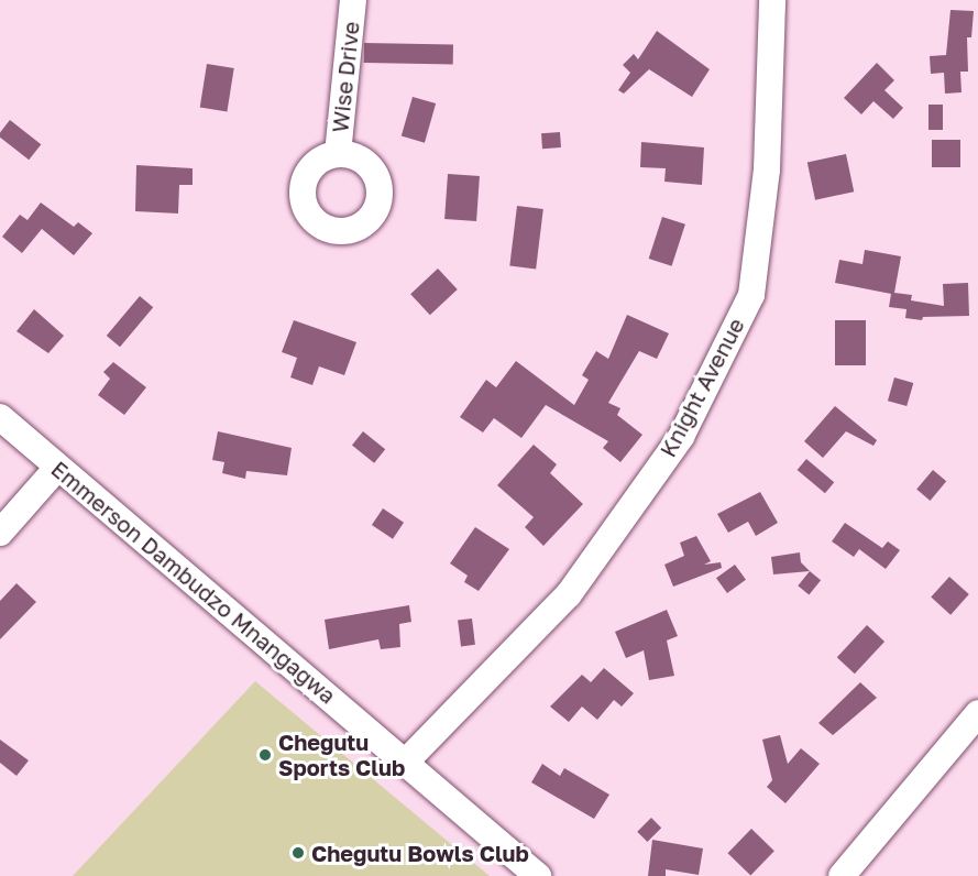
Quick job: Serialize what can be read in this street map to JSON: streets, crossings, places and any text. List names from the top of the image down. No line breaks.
{"streets":{"street":["Wise Drive","Knight Avenue","Emmerson Dambudzo Mnangagwa"]},"crossings":[["Knight Avenue","Emmerson Dambudzo Mnangagwa"]],"places":["Chegutu Sports Club","Chegutu Bowls Club"]}
